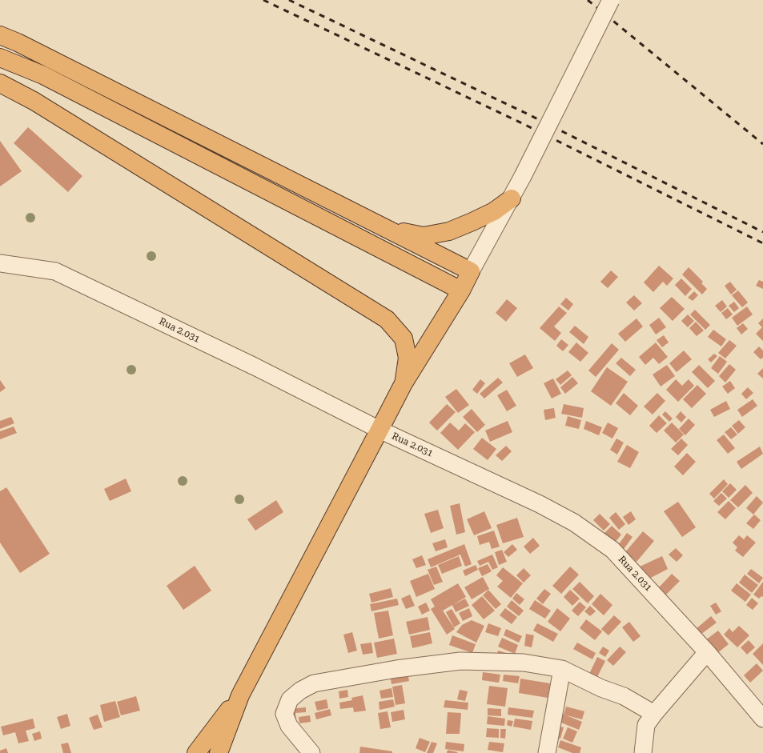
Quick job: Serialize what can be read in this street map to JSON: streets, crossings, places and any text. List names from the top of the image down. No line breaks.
{"streets":{"street":["Rua 2.031"]}}
